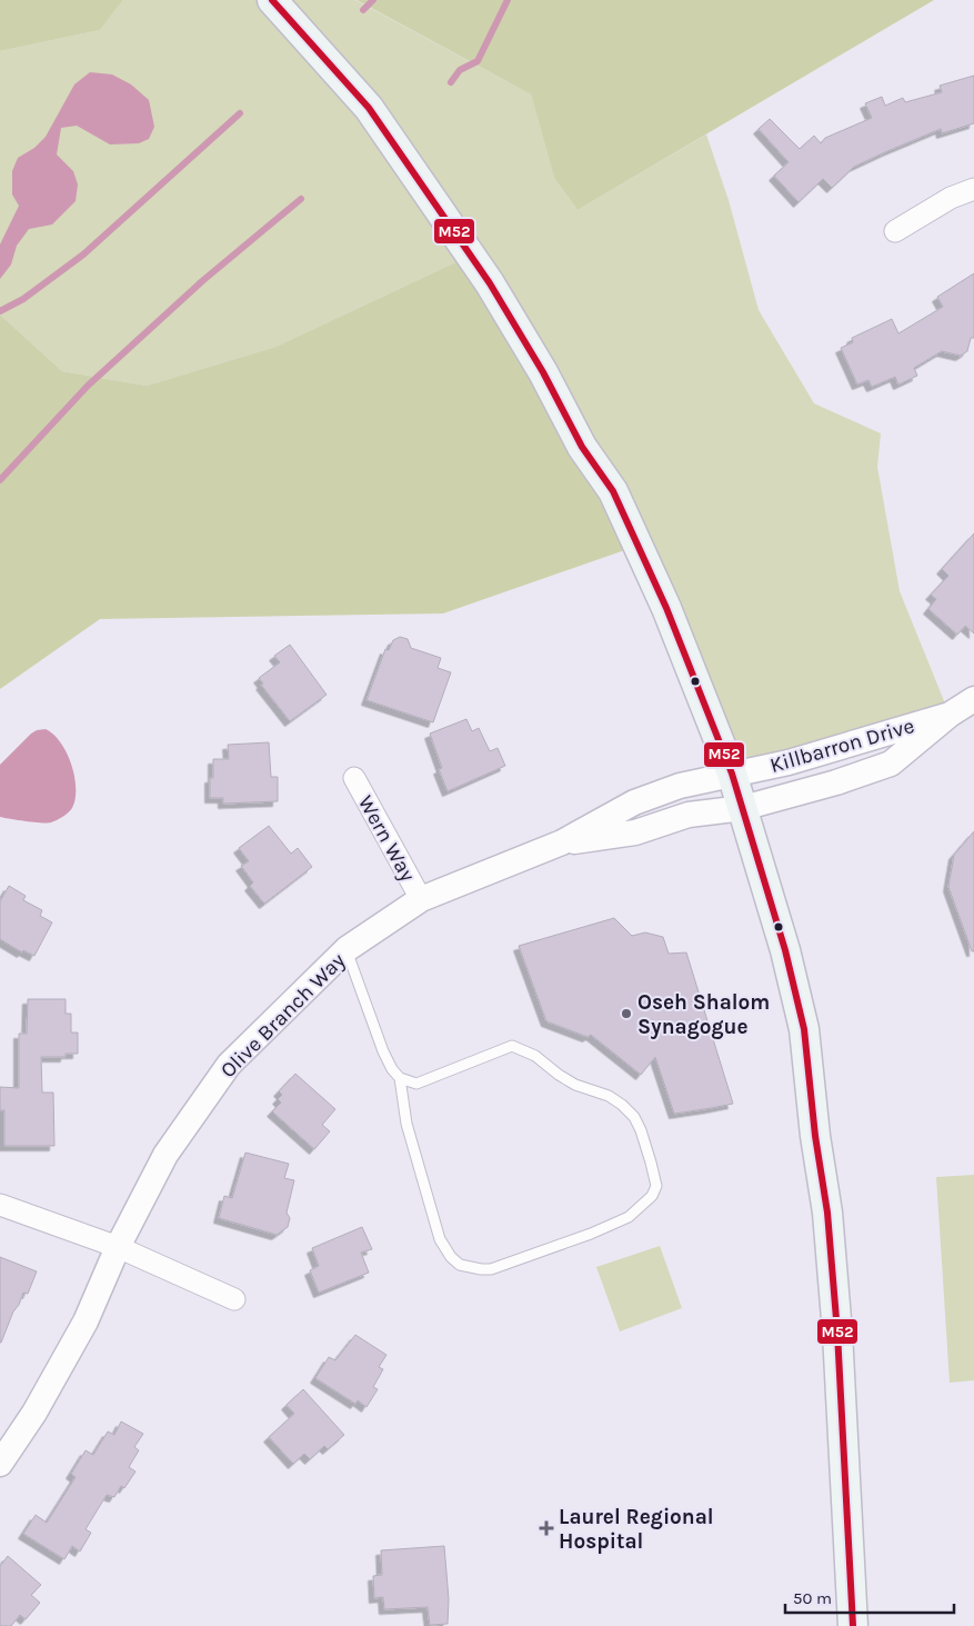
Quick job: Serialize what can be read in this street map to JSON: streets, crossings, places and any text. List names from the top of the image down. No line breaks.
{"streets":{"street":["Killbarron Drive","Wern Way","Olive Branch Way"]},"crossings":[["Killbarron Drive","Olive Branch Way"],["Wern Way","Olive Branch Way"]],"places":{"other":["Oseh Shalom Synagogue"],"health":["Laurel Regional Hospital"]},"lines":["transit line M52"],"scale_bar":"50 m"}
